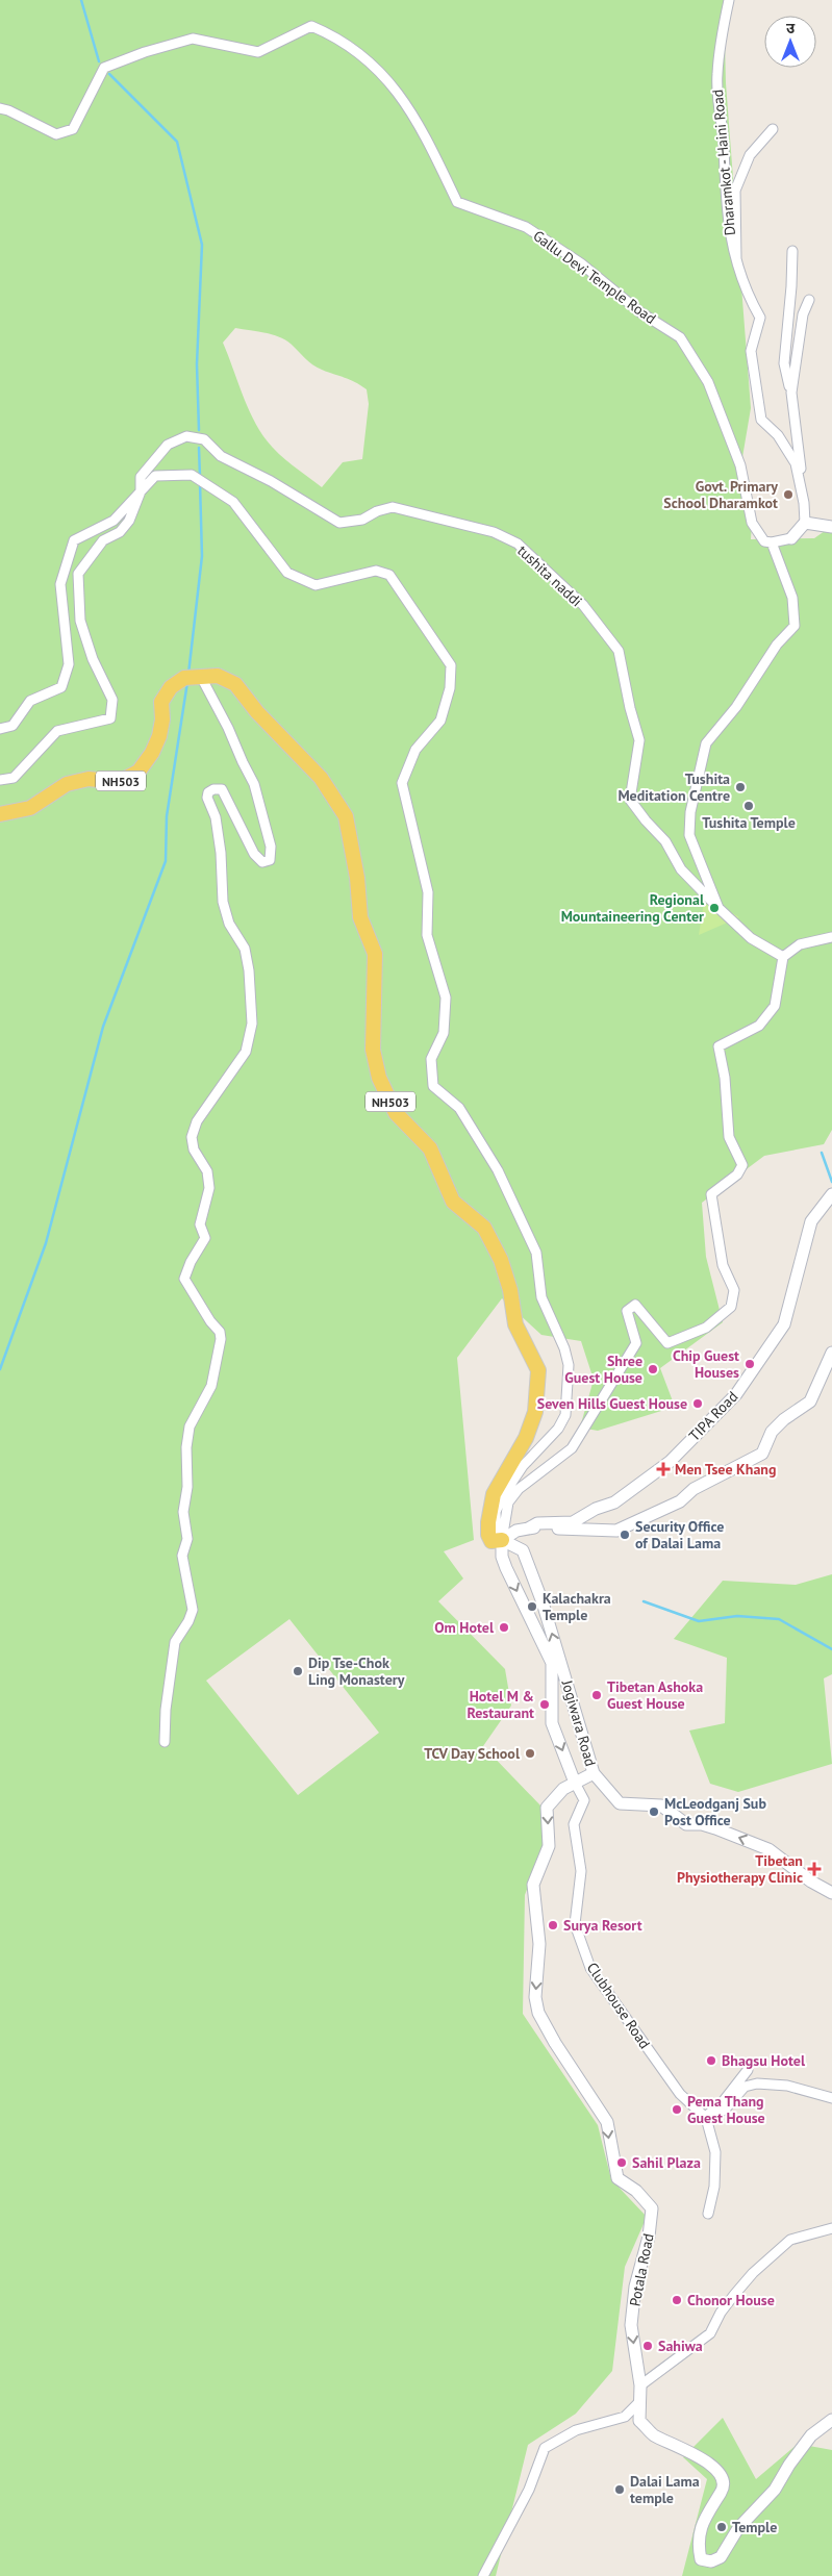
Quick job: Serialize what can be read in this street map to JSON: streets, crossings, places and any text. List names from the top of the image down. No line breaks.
{"streets":{"main road":["NH503"],"street":["Dharamkot - Haini Road","Gallu Devi Temple Road","tushita naddi","TIPA Road","Jogiwara Road","Clubhouse Road","Potala Road"]},"crossings":[["NH503","Jogiwara Road"],["Clubhouse Road","Potala Road"]],"one_way":["Jogiwara Road","Potala Road"],"places":{"other":["Govt. Primary School Dharamkot","Tushita Meditation Centre","Tushita Temple","Regional Mountaineering Center","Chip Guest Houses","Shree Guest House","Seven Hills Guest House","Security Office of Dalai Lama","Kalachakra Temple","Om Hotel","Dip Tse-Chok Ling Monastery","Tibetan Ashoka Guest House","Hotel M & Restaurant","TCV Day School","McLeodganj Sub Post Office","Surya Resort","Bhagsu Hotel","Pema Thang Guest House","Sahil Plaza","Chonor House","Sahiwa","Dalai Lama temple","Temple"],"health":["Men Tsee Khang","Tibetan Physiotherapy Clinic"]},"north":"top"}
